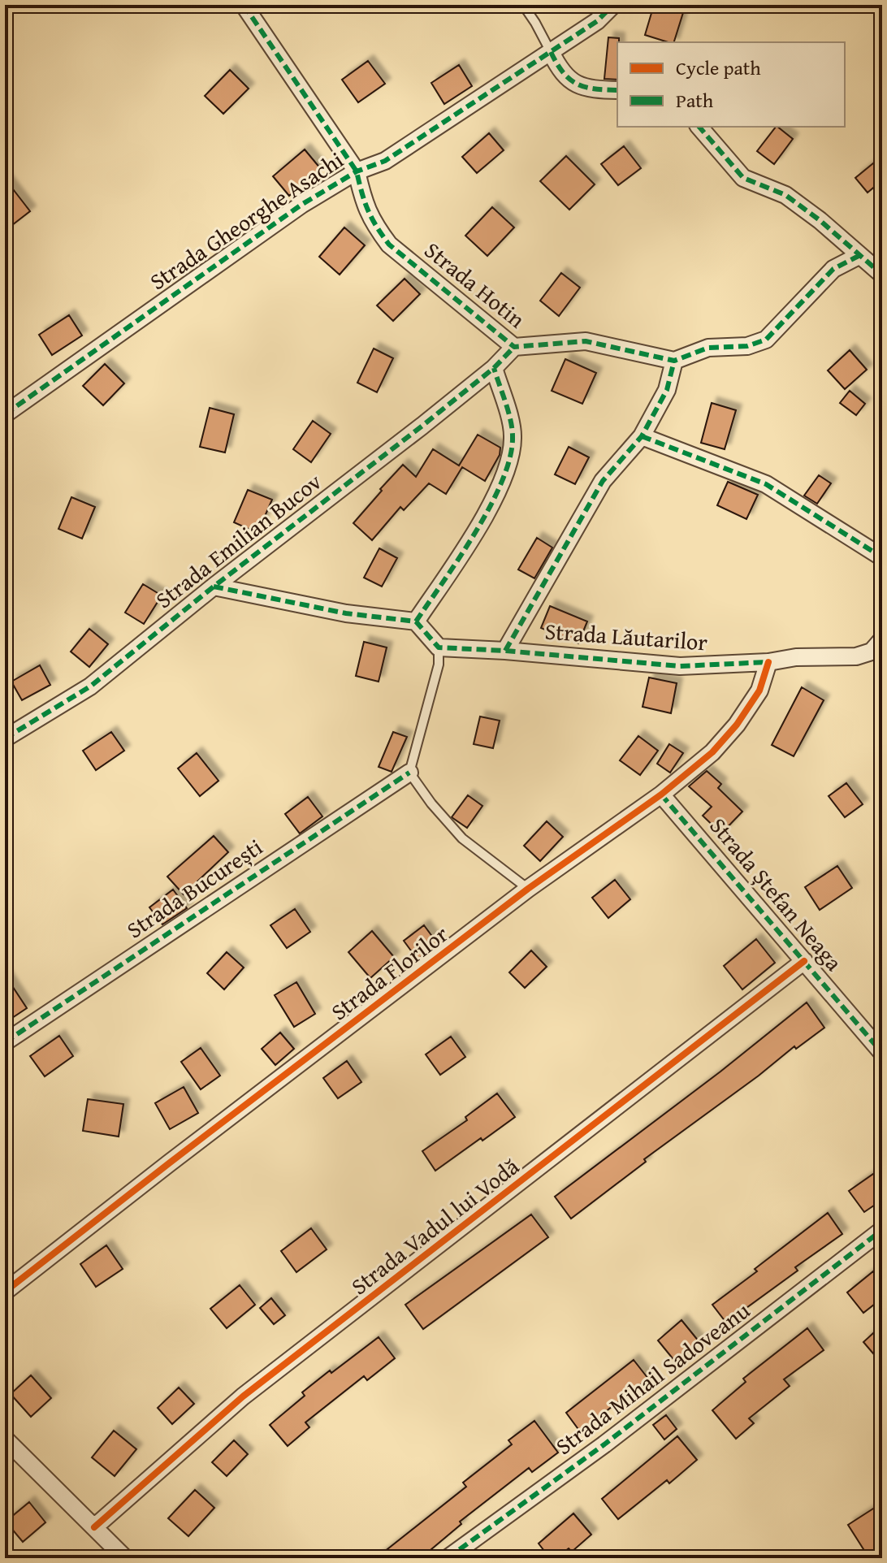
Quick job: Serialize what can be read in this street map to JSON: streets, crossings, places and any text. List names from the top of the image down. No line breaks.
{"streets":{"street":["Strada Gheorghe Asachi","Strada Hotin","Strada Emilian Bucov","Strada Lăutarilor","Strada București","Strada Ștefan Neaga","Strada Florilor","Strada Vadul lui Vodă","Strada Mihail Sadoveanu"]},"crossings":[["Strada Gheorghe Asachi","Strada Hotin"],["Strada Hotin","Strada Emilian Bucov"],["Strada Lăutarilor","Strada Florilor"],["Strada Ștefan Neaga","Strada Florilor"],["Strada Ștefan Neaga","Strada Vadul lui Vodă"]],"legend":["Cycle path","Path"]}
